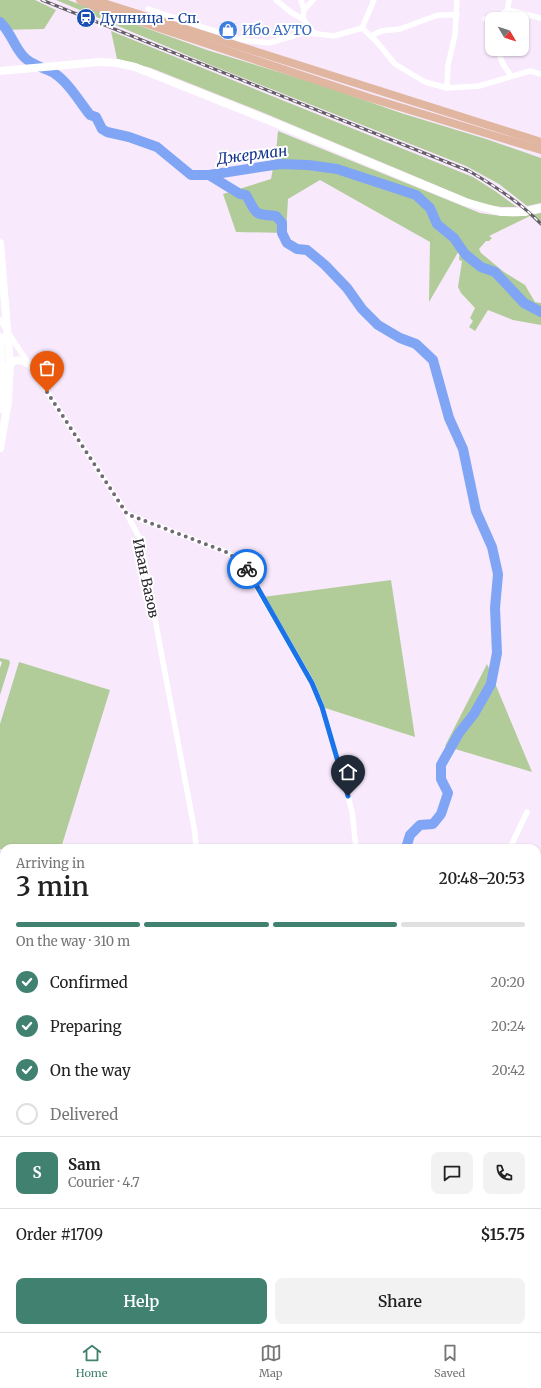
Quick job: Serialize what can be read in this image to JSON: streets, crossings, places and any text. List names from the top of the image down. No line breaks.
{"streets":{"street":["Иван Вазов"]},"water":["Джерман"],"places":{"station":["Дупница - Сп."],"shop":["Ибо АУТО"]},"north":"bottom right","page":{"heading":["3 min","Arriving in","20:48–20:53"],"panel":["Sam","Courier · 4.7","Order #1709","$15.75"],"bar":"On the way · 310 m","list":[["Confirmed","20:20"],["Preparing","20:24"],["On the way","20:42"],"Delivered"],"round":"S","buttons":["Help","Share"],"tabs":["Home","Map","Saved"]}}
